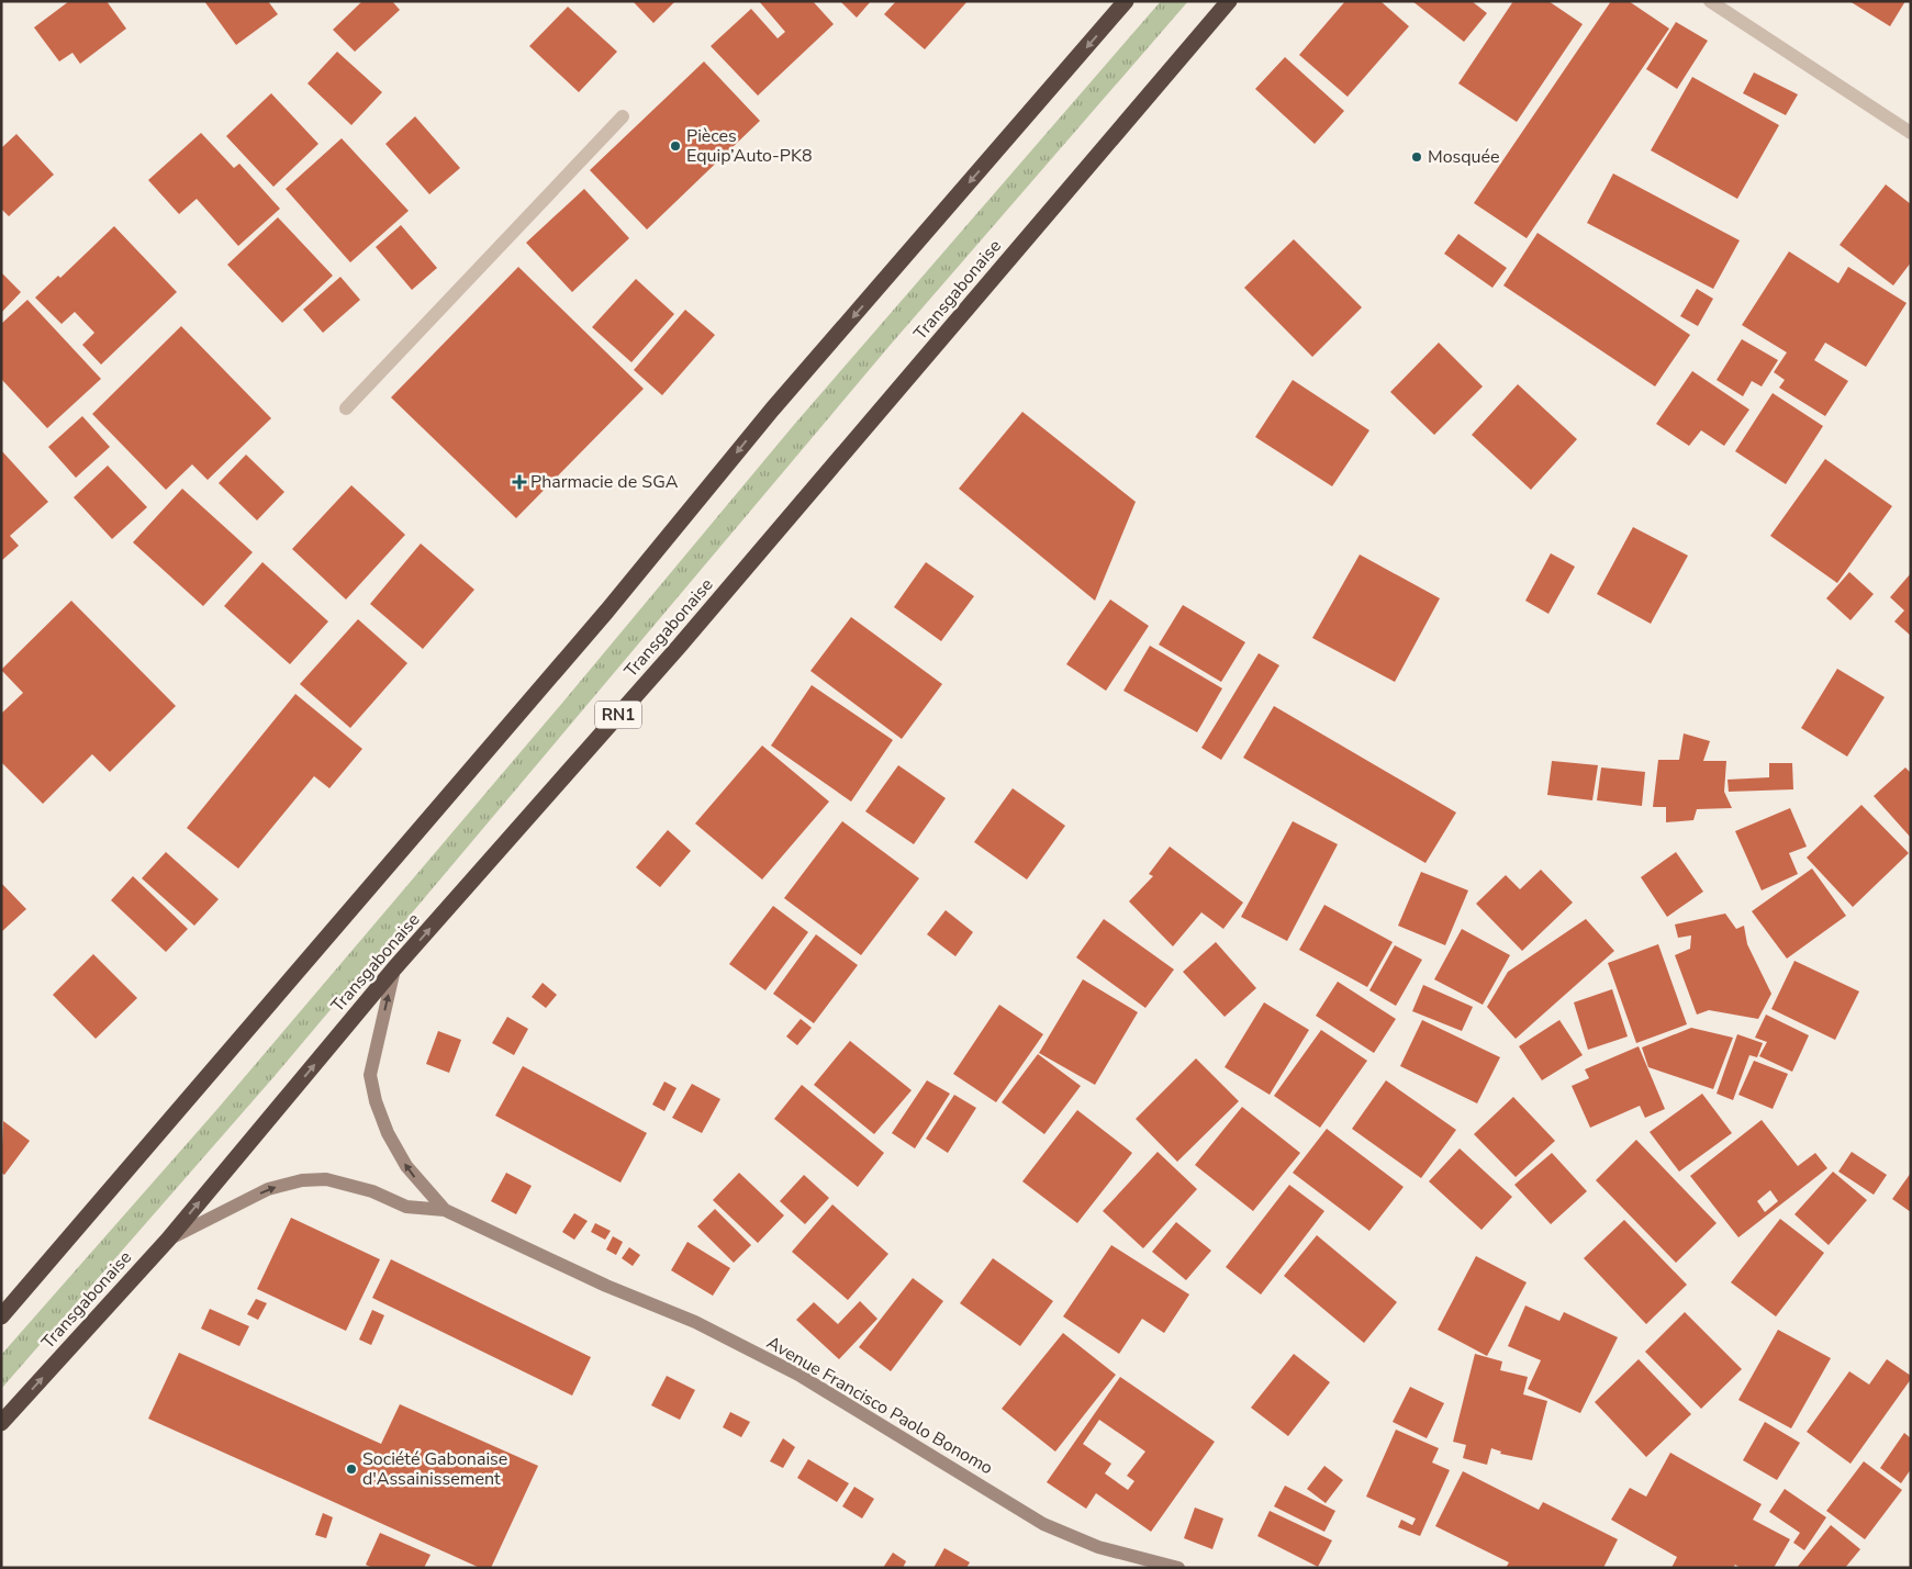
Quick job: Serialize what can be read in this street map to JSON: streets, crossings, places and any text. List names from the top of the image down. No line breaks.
{"streets":{"highway":["Transgabonaise","RN1"],"street":["Avenue Francisco Paolo Bonomo"]},"places":{"other":["Pièces Equip’Auto-PK8","Mosquée","Société Gabonaise d'Assainissement"],"health":["Pharmacie de SGA"]}}
